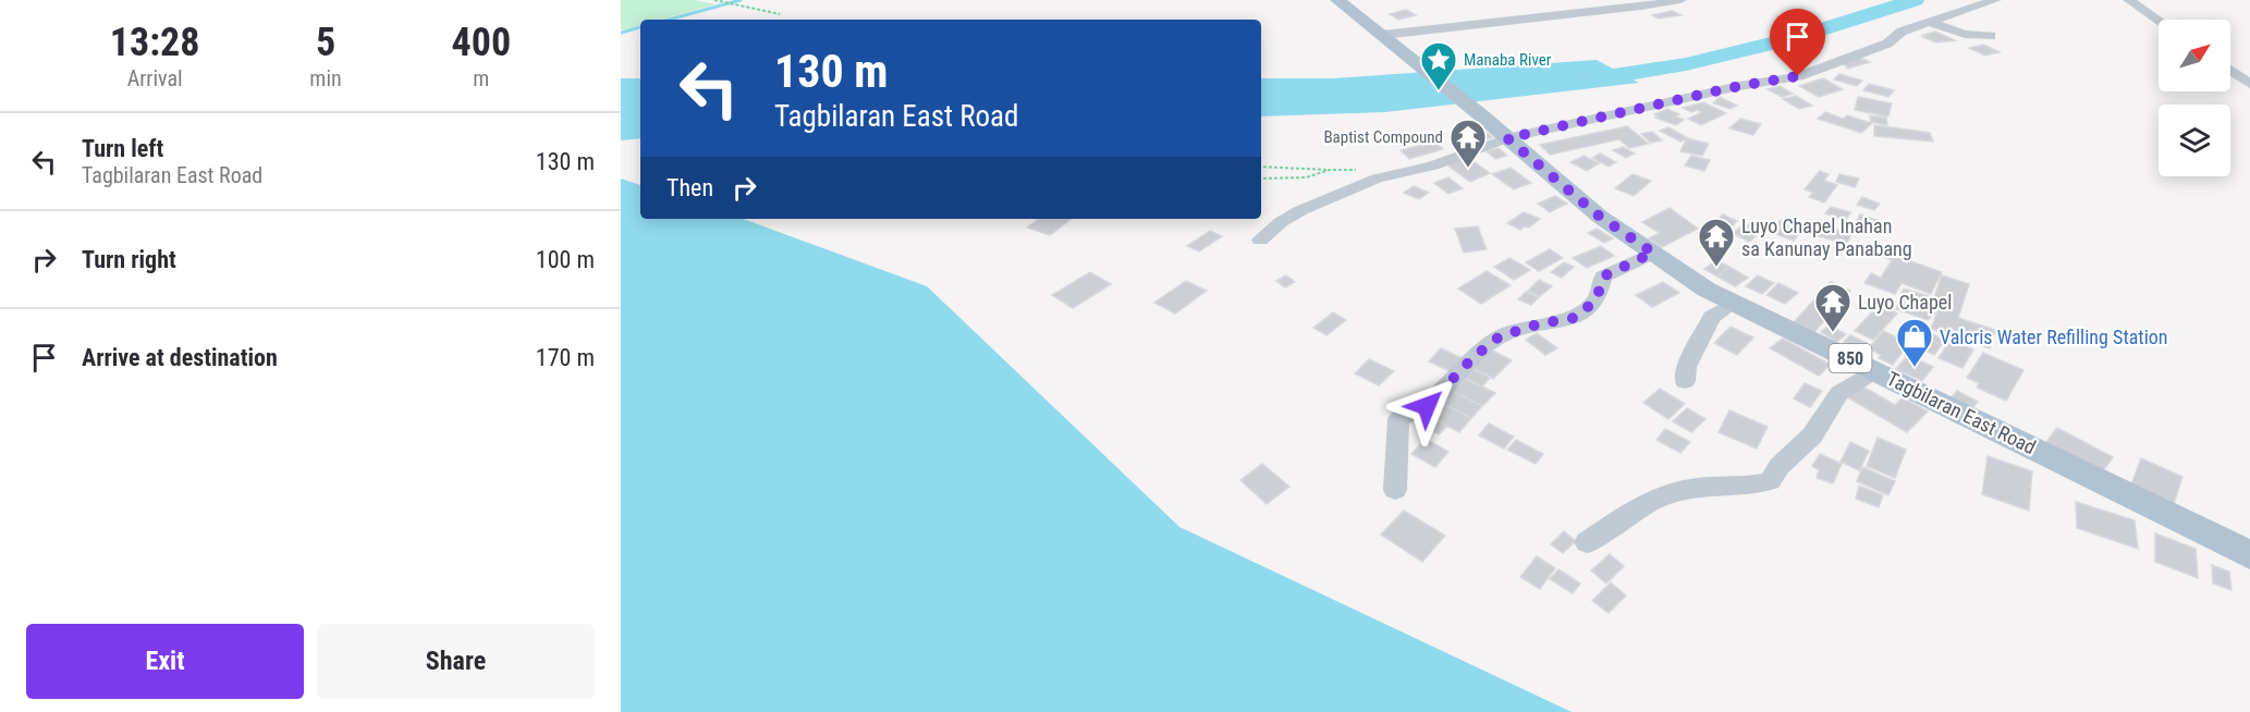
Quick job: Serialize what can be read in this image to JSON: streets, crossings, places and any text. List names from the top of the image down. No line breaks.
{"streets":{"main road":["850","Tagbilaran East Road"]},"places":{"place":["Manaba River"],"temple":["Baptist Compound","Luyo Chapel Inahan sa Kanunay Panabang","Luyo Chapel"],"shop":["Valcris Water Refilling Station"]},"north":"top right","page":{"eta":["13:28","Arrival","5","min","400","m"],"turn":["130 m","Tagbilaran East Road"],"list":[{"name":"Turn left","note":"Tagbilaran East Road","value":"130 m"},{"name":"Turn right","value":"100 m"},{"name":"Arrive at destination","value":"170 m"}],"then":"Then","buttons":["Exit","Share"]}}
